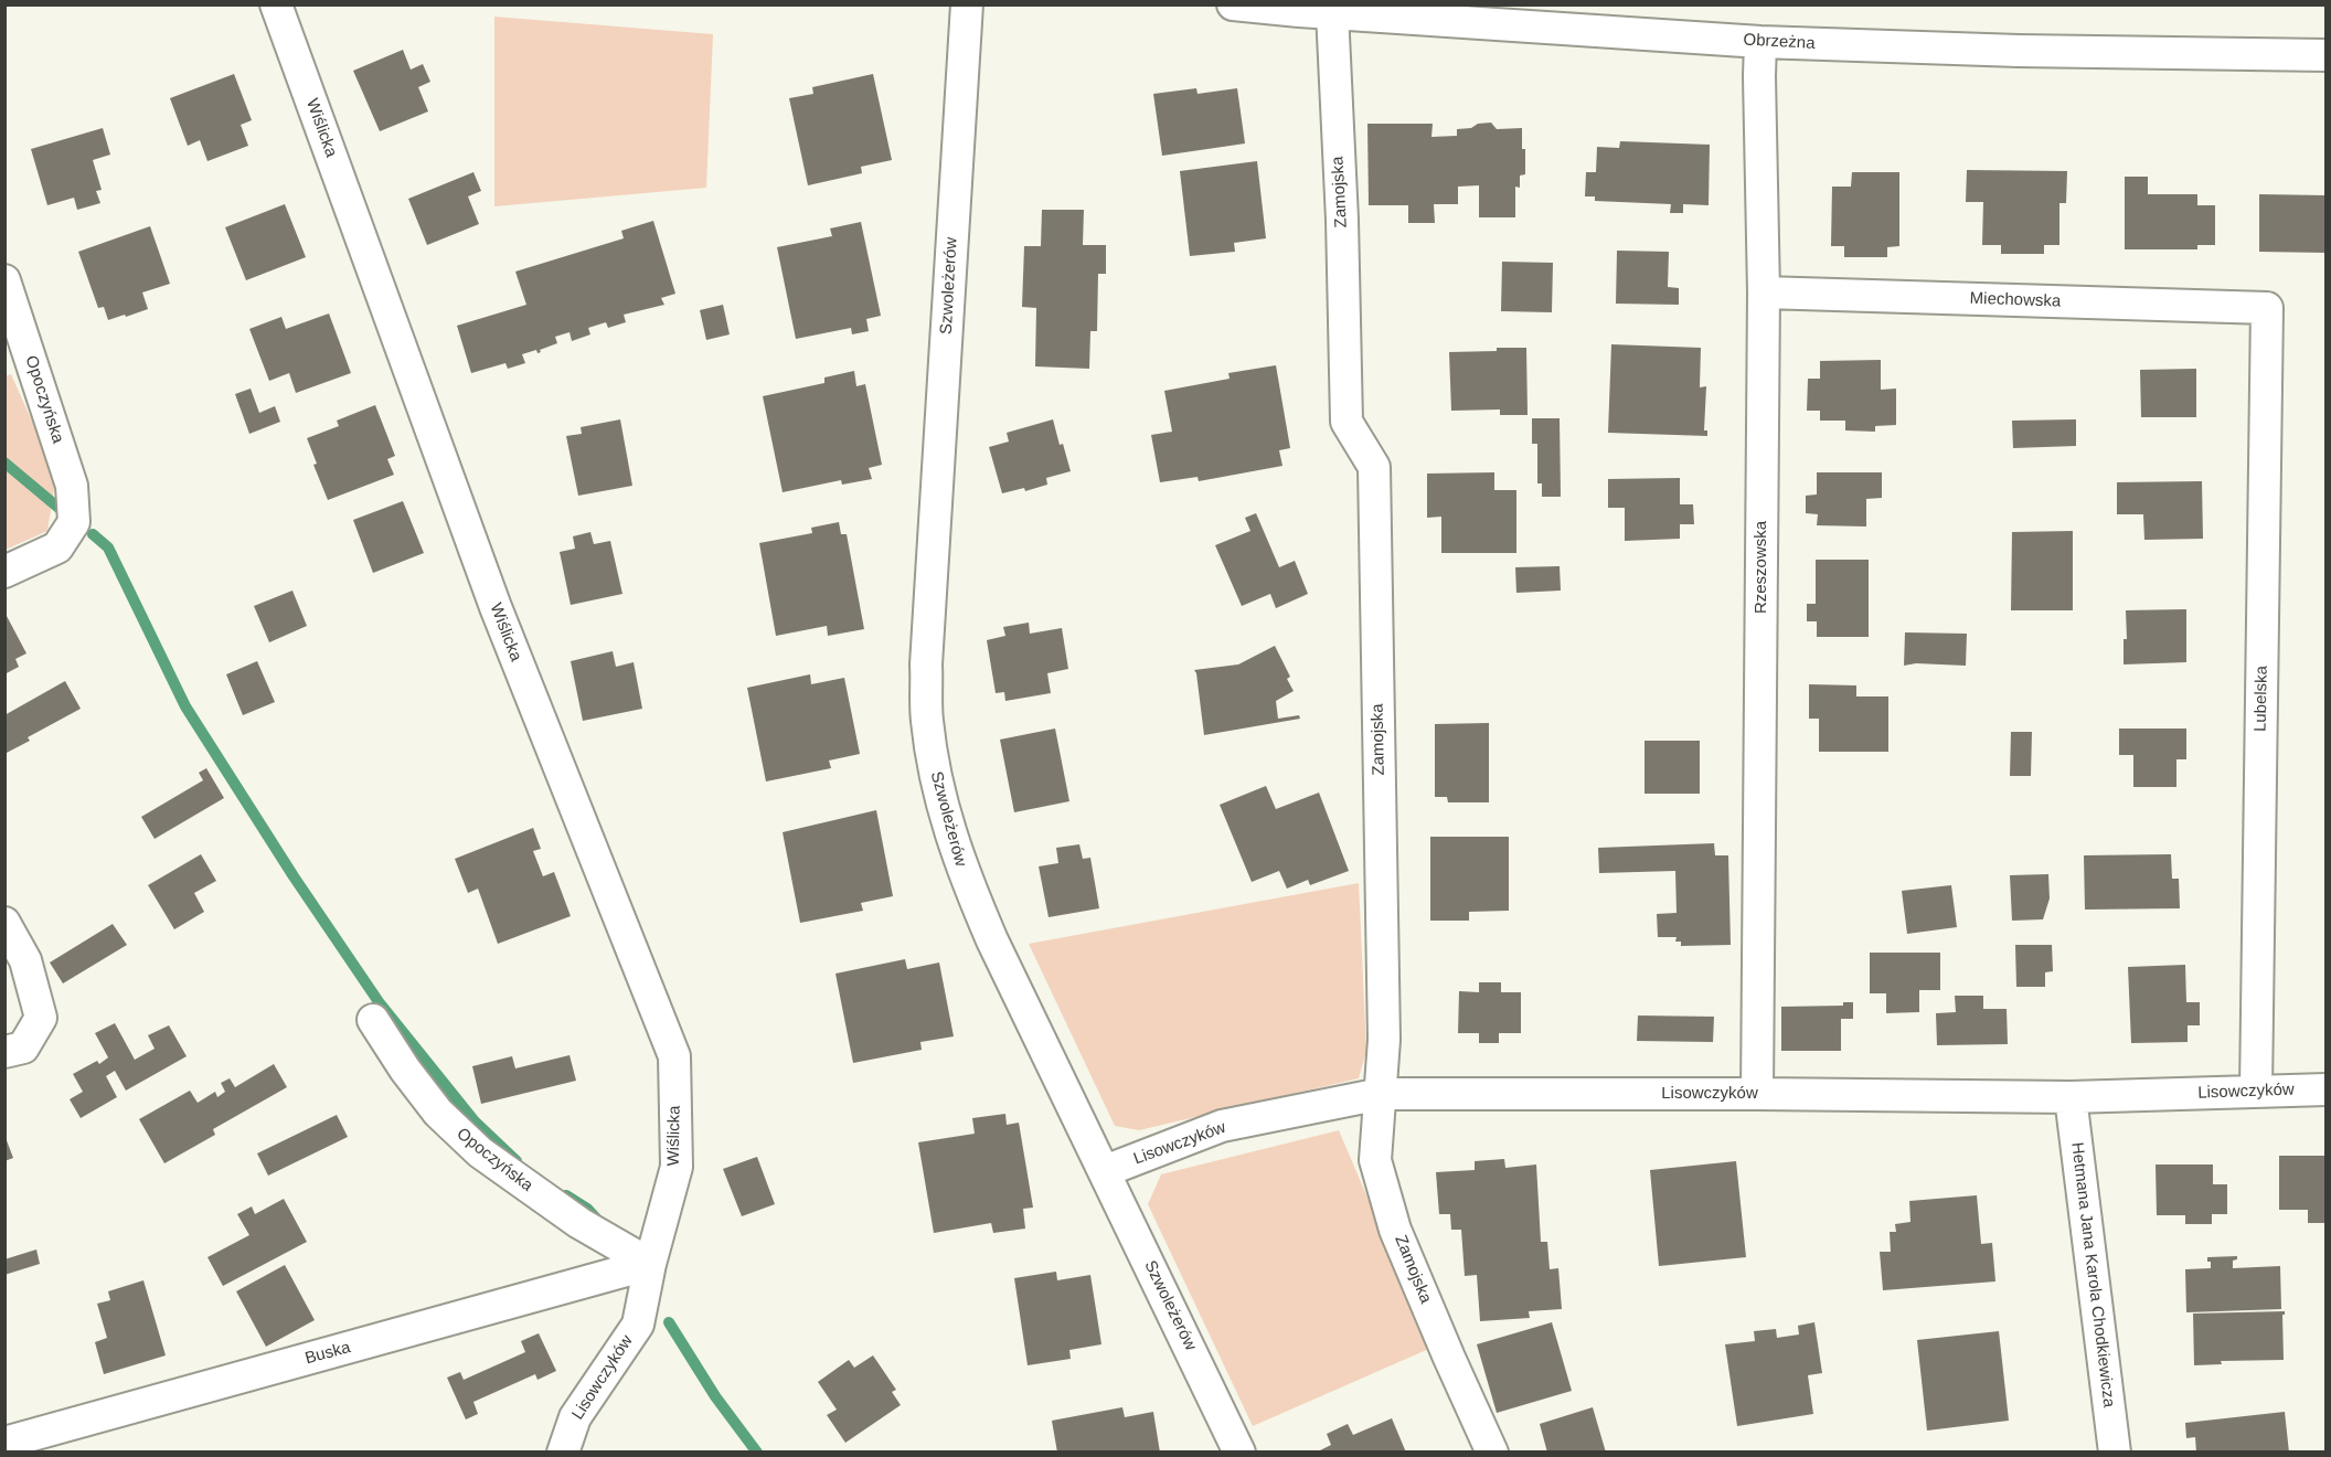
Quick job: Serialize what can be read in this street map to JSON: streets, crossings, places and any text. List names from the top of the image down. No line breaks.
{"streets":{"street":["Obrzeżna","Wiślicka","Zamojska","Szwoleżerów","Miechowska","Opoczyńska","Rzeszowska","Lubelska","Lisowczyków","Hetmana Jana Karola Chodkiewicza","Buska"]},"crossings":[["Obrzeżna","Zamojska"],["Obrzeżna","Rzeszowska"],["Wiślicka","Opoczyńska"],["Wiślicka","Lisowczyków"],["Wiślicka","Buska"],["Zamojska","Lisowczyków"],["Szwoleżerów","Lisowczyków"],["Miechowska","Rzeszowska"],["Miechowska","Lubelska"],["Opoczyńska","Lisowczyków"],["Opoczyńska","Buska"],["Rzeszowska","Lisowczyków"],["Lubelska","Lisowczyków"],["Lisowczyków","Hetmana Jana Karola Chodkiewicza"],["Lisowczyków","Buska"]]}
